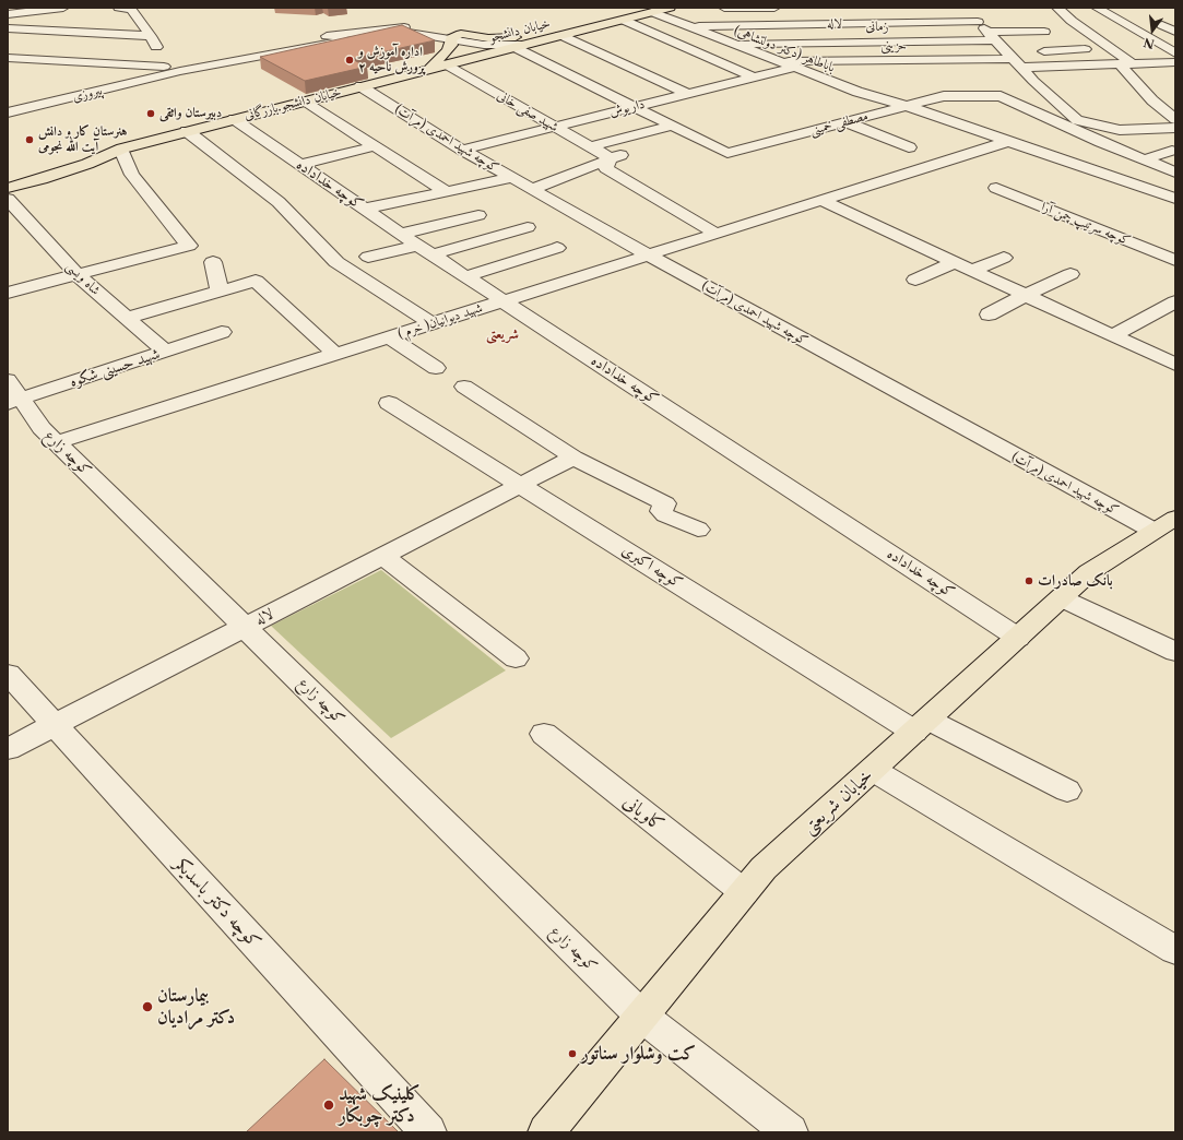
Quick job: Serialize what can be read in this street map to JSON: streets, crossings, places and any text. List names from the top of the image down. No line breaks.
{"streets":{"main road":["خیابان دانشجو","خیابان دانشجو.بازرگانی","خیابان شریعتی"],"street":["لاله","زمانی","حزینی","باباطاهر (دکتر دولتشاهی)","پیروزی","داریوش","شهید صفی خانی","مصطفی خمینی","کوچه شهید احمدی (مرآت)","کوچه خداداده","کوچه سرتیپ چمن آرا","شاه ویسی","شهید دیوانیان( خرم )","شهید حسینی شکوه","کوچه زارع","کوچه اکبری","کاویانی","کوچه دکتر باسدیکر"]},"crossings":[["لاله","باباطاهر (دکتر دولتشاهی)"],["لاله","کوچه زارع"],["لاله","کوچه اکبری"],["لاله","کوچه دکتر باسدیکر"],["زمانی","باباطاهر (دکتر دولتشاهی)"],["خیابان دانشجو","باباطاهر (دکتر دولتشاهی)"],["خیابان دانشجو","پیروزی"],["خیابان دانشجو","خیابان دانشجو.بازرگانی"],["خیابان دانشجو","شهید صفی خانی"],["حزینی","باباطاهر (دکتر دولتشاهی)"],["باباطاهر (دکتر دولتشاهی)","داریوش"],["باباطاهر (دکتر دولتشاهی)","مصطفی خمینی"],["باباطاهر (دکتر دولتشاهی)","شهید دیوانیان( خرم )"],["خیابان دانشجو.بازرگانی","کوچه شهید احمدی (مرآت)"],["خیابان دانشجو.بازرگانی","کوچه خداداده"],["داریوش","شهید صفی خانی"],["داریوش","کوچه شهید احمدی (مرآت)"],["کوچه شهید احمدی (مرآت)","شهید دیوانیان( خرم )"],["کوچه شهید احمدی (مرآت)","خیابان شریعتی"],["کوچه خداداده","شهید دیوانیان( خرم )"],["کوچه خداداده","خیابان شریعتی"],["شاه ویسی","شهید حسینی شکوه"],["شهید دیوانیان( خرم )","کوچه زارع"],["شهید حسینی شکوه","کوچه زارع"],["کوچه زارع","خیابان شریعتی"],["کوچه اکبری","خیابان شریعتی"],["خیابان شریعتی","کاویانی"]],"districts":["شریعتی"],"places":["اداره آموزش و پرورش ناحیه ۲","دبیرستان واثقی","هنرستان کار و دانش آیت الله نجومی","بانک صادرات","بیمارستان دکتر مرادیان","کت وشلوار سناتور","کلینیک شهید دکتر چوبکار"],"north":"bottom"}
